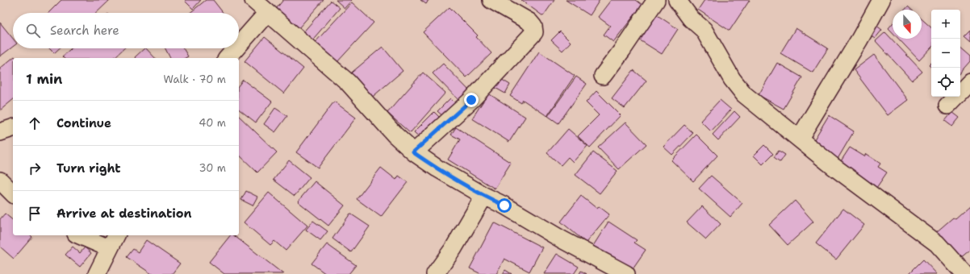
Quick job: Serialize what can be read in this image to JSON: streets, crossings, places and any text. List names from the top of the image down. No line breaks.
{"north":"bottom","page":{"map_buttons":["+","−"],"search":"Search here","heading":["1 min","Walk · 70 m"],"list":[["Continue","40 m"],["Turn right","30 m"],"Arrive at destination"]}}
